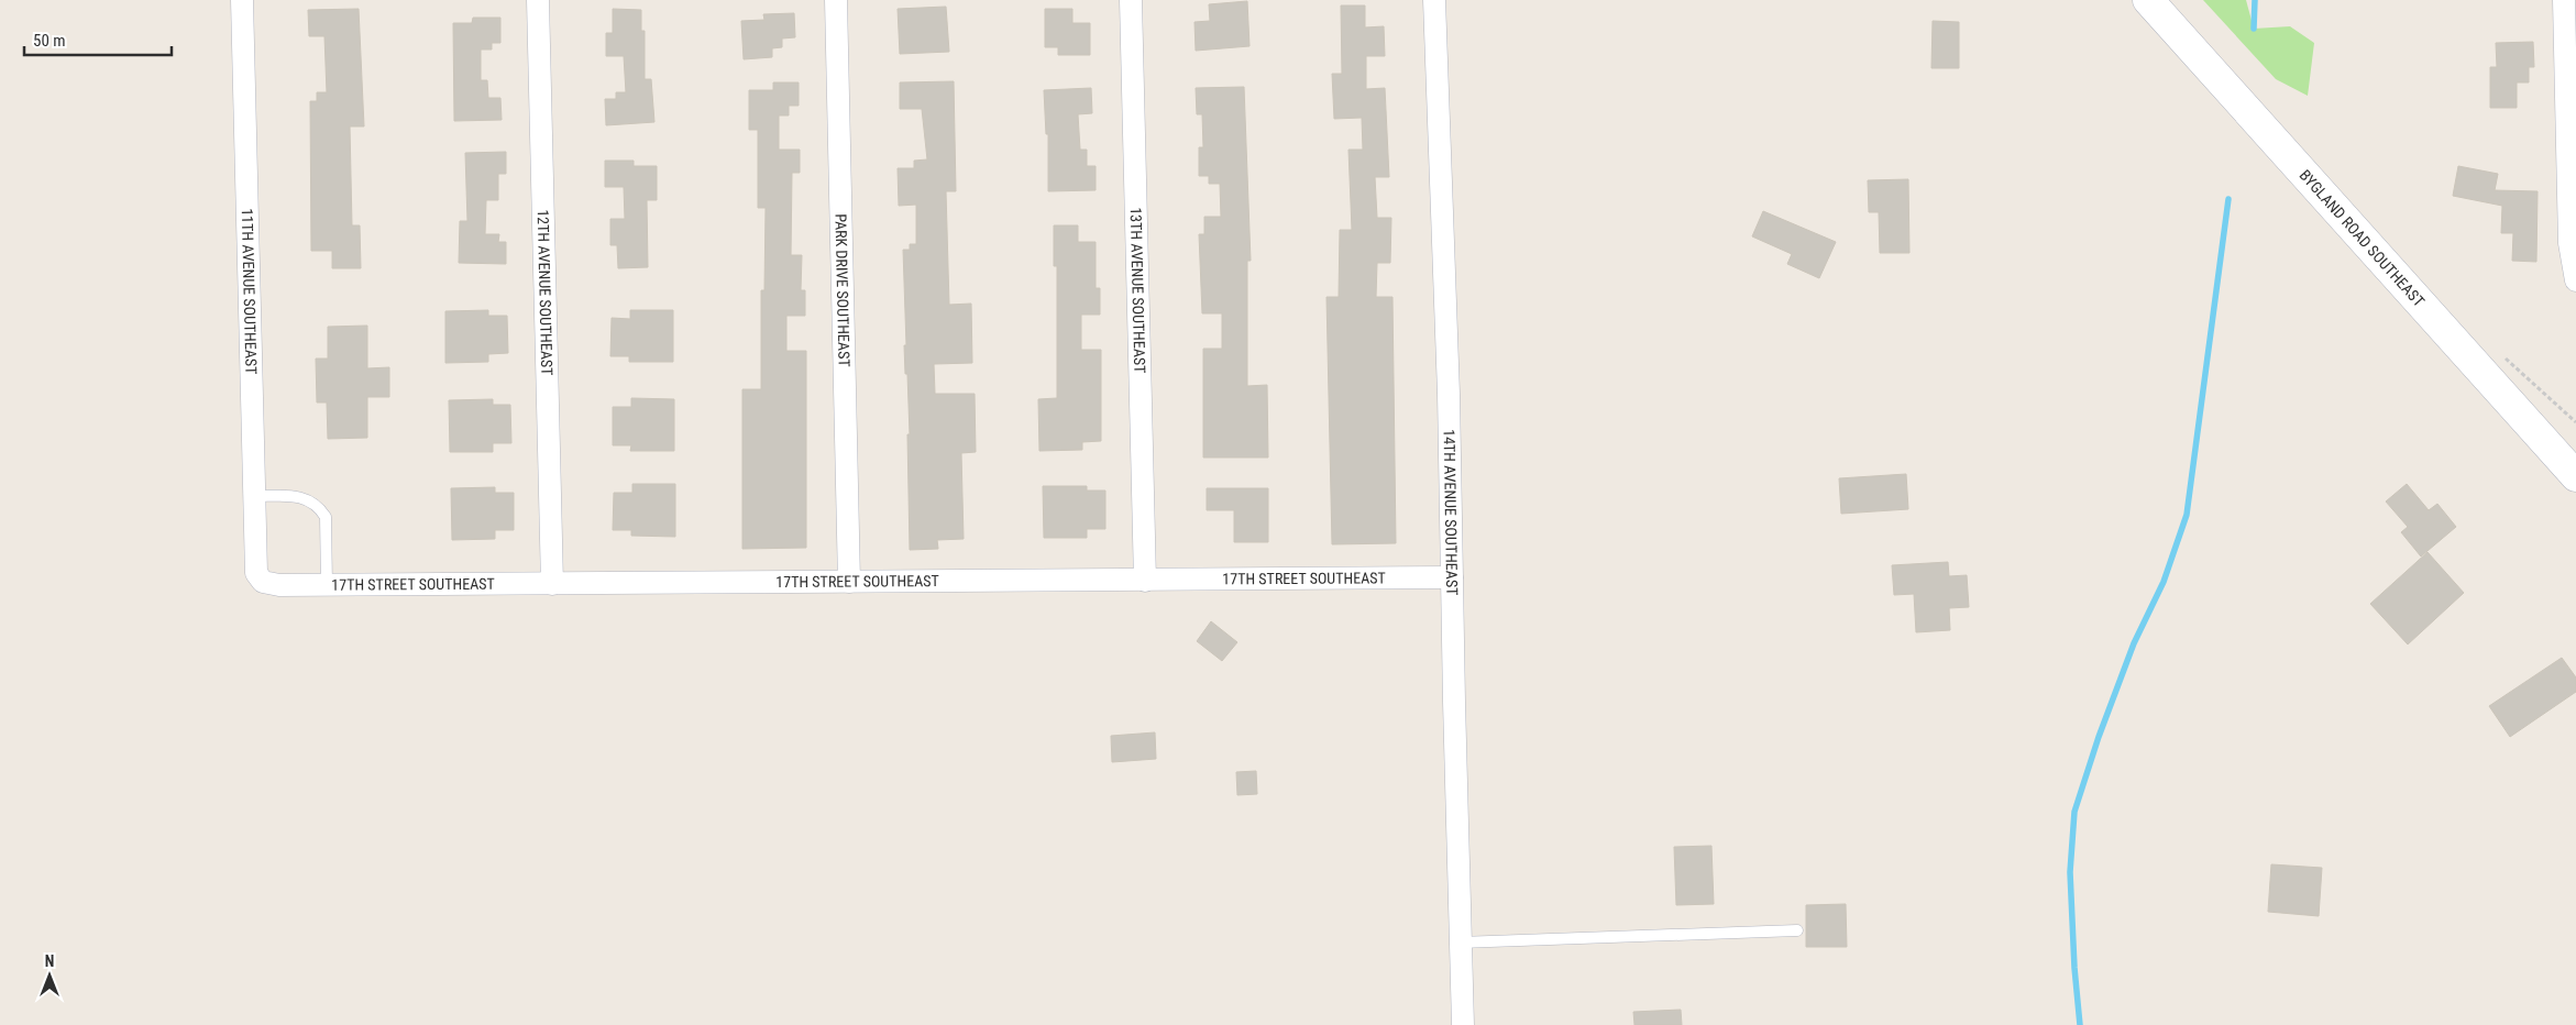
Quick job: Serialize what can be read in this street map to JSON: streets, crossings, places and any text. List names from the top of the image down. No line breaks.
{"streets":{"street":["BYGLAND ROAD SOUTHEAST","PARK DRIVE SOUTHEAST","13TH AVENUE SOUTHEAST","11TH AVENUE SOUTHEAST","12TH AVENUE SOUTHEAST","14TH AVENUE SOUTHEAST","17TH STREET SOUTHEAST"]},"crossings":[["PARK DRIVE SOUTHEAST","17TH STREET SOUTHEAST"],["13TH AVENUE SOUTHEAST","17TH STREET SOUTHEAST"],["11TH AVENUE SOUTHEAST","17TH STREET SOUTHEAST"],["12TH AVENUE SOUTHEAST","17TH STREET SOUTHEAST"],["14TH AVENUE SOUTHEAST","17TH STREET SOUTHEAST"]],"scale_bar":"50 m","north":"top"}
